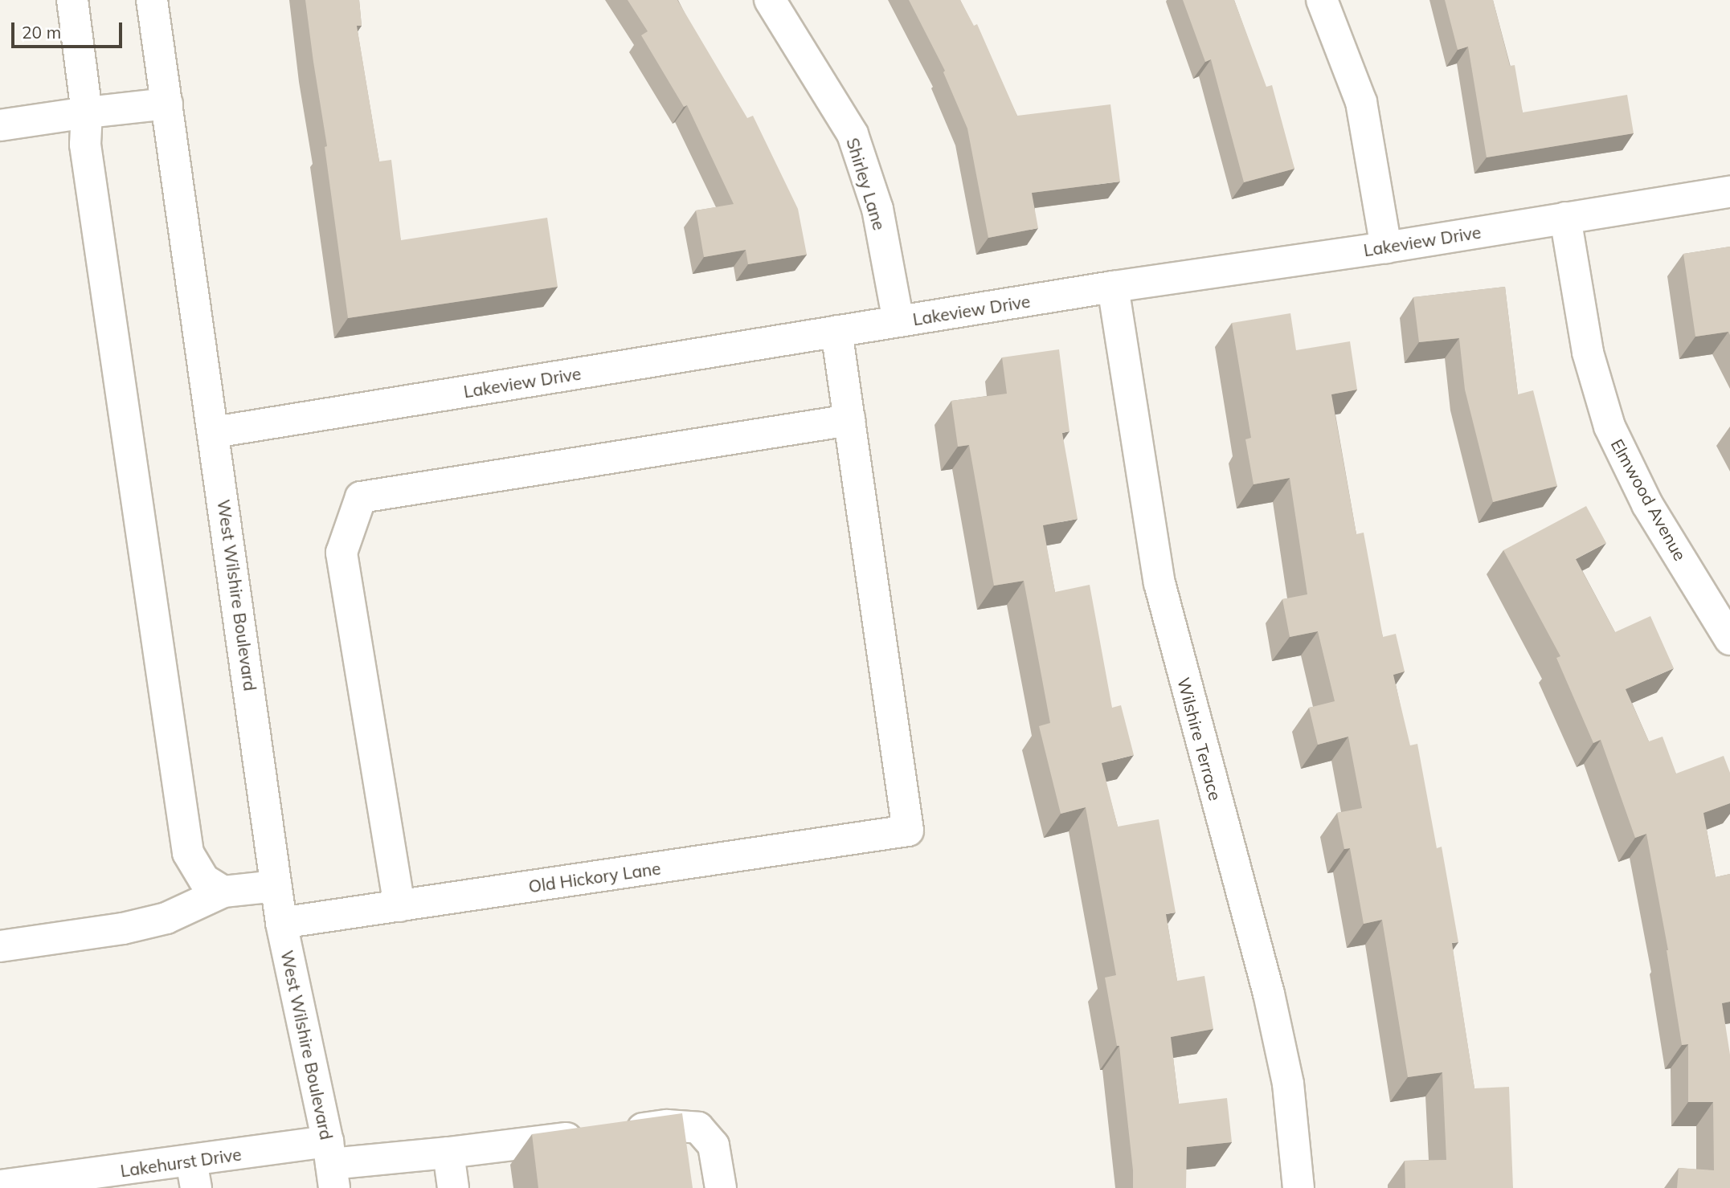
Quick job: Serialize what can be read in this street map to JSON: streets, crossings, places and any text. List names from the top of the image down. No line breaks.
{"streets":{"street":["Shirley Lane","Lakeview Drive","Elmwood Avenue","West Wilshire Boulevard","Wilshire Terrace","Old Hickory Lane","Lakehurst Drive"]},"crossings":[["Shirley Lane","Lakeview Drive"],["Lakeview Drive","Elmwood Avenue"],["Lakeview Drive","West Wilshire Boulevard"],["Lakeview Drive","Wilshire Terrace"],["West Wilshire Boulevard","Old Hickory Lane"],["West Wilshire Boulevard","Lakehurst Drive"]],"scale_bar":"20 m"}
